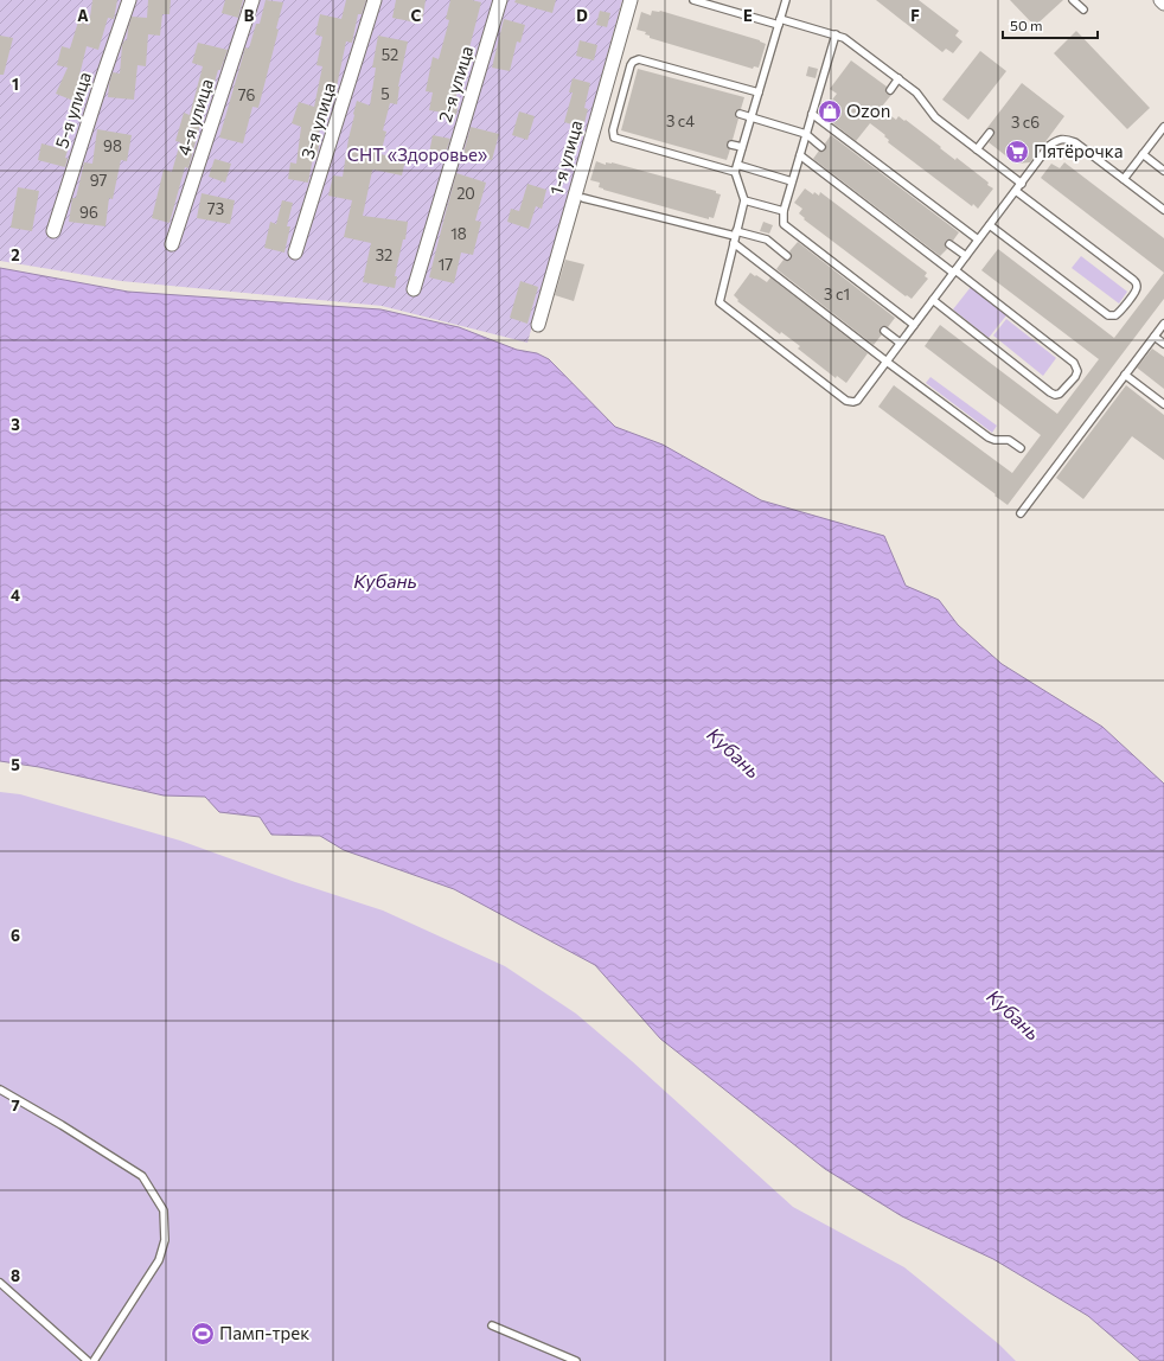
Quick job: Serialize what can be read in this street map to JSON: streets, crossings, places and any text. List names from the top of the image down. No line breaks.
{"streets":{"street":["2-я улица","5-я улица","4-я улица","3-я улица","1-я улица"]},"water":["Кубань"],"parks":["СНТ «Здоровье»"],"places":{"shop":["Ozon"],"supermarket":["Пятёрочка"],"sports":["Памп-трек"]},"house_numbers":["52","5","76","3 c4","3 с6","98","97","20","73","96","18","32","17","3 с1"],"scale_bar":"50 m","grid":{"columns":["A","B","C","D","E","F"],"rows":["1","2","3","4","5","6","7","8"]}}
